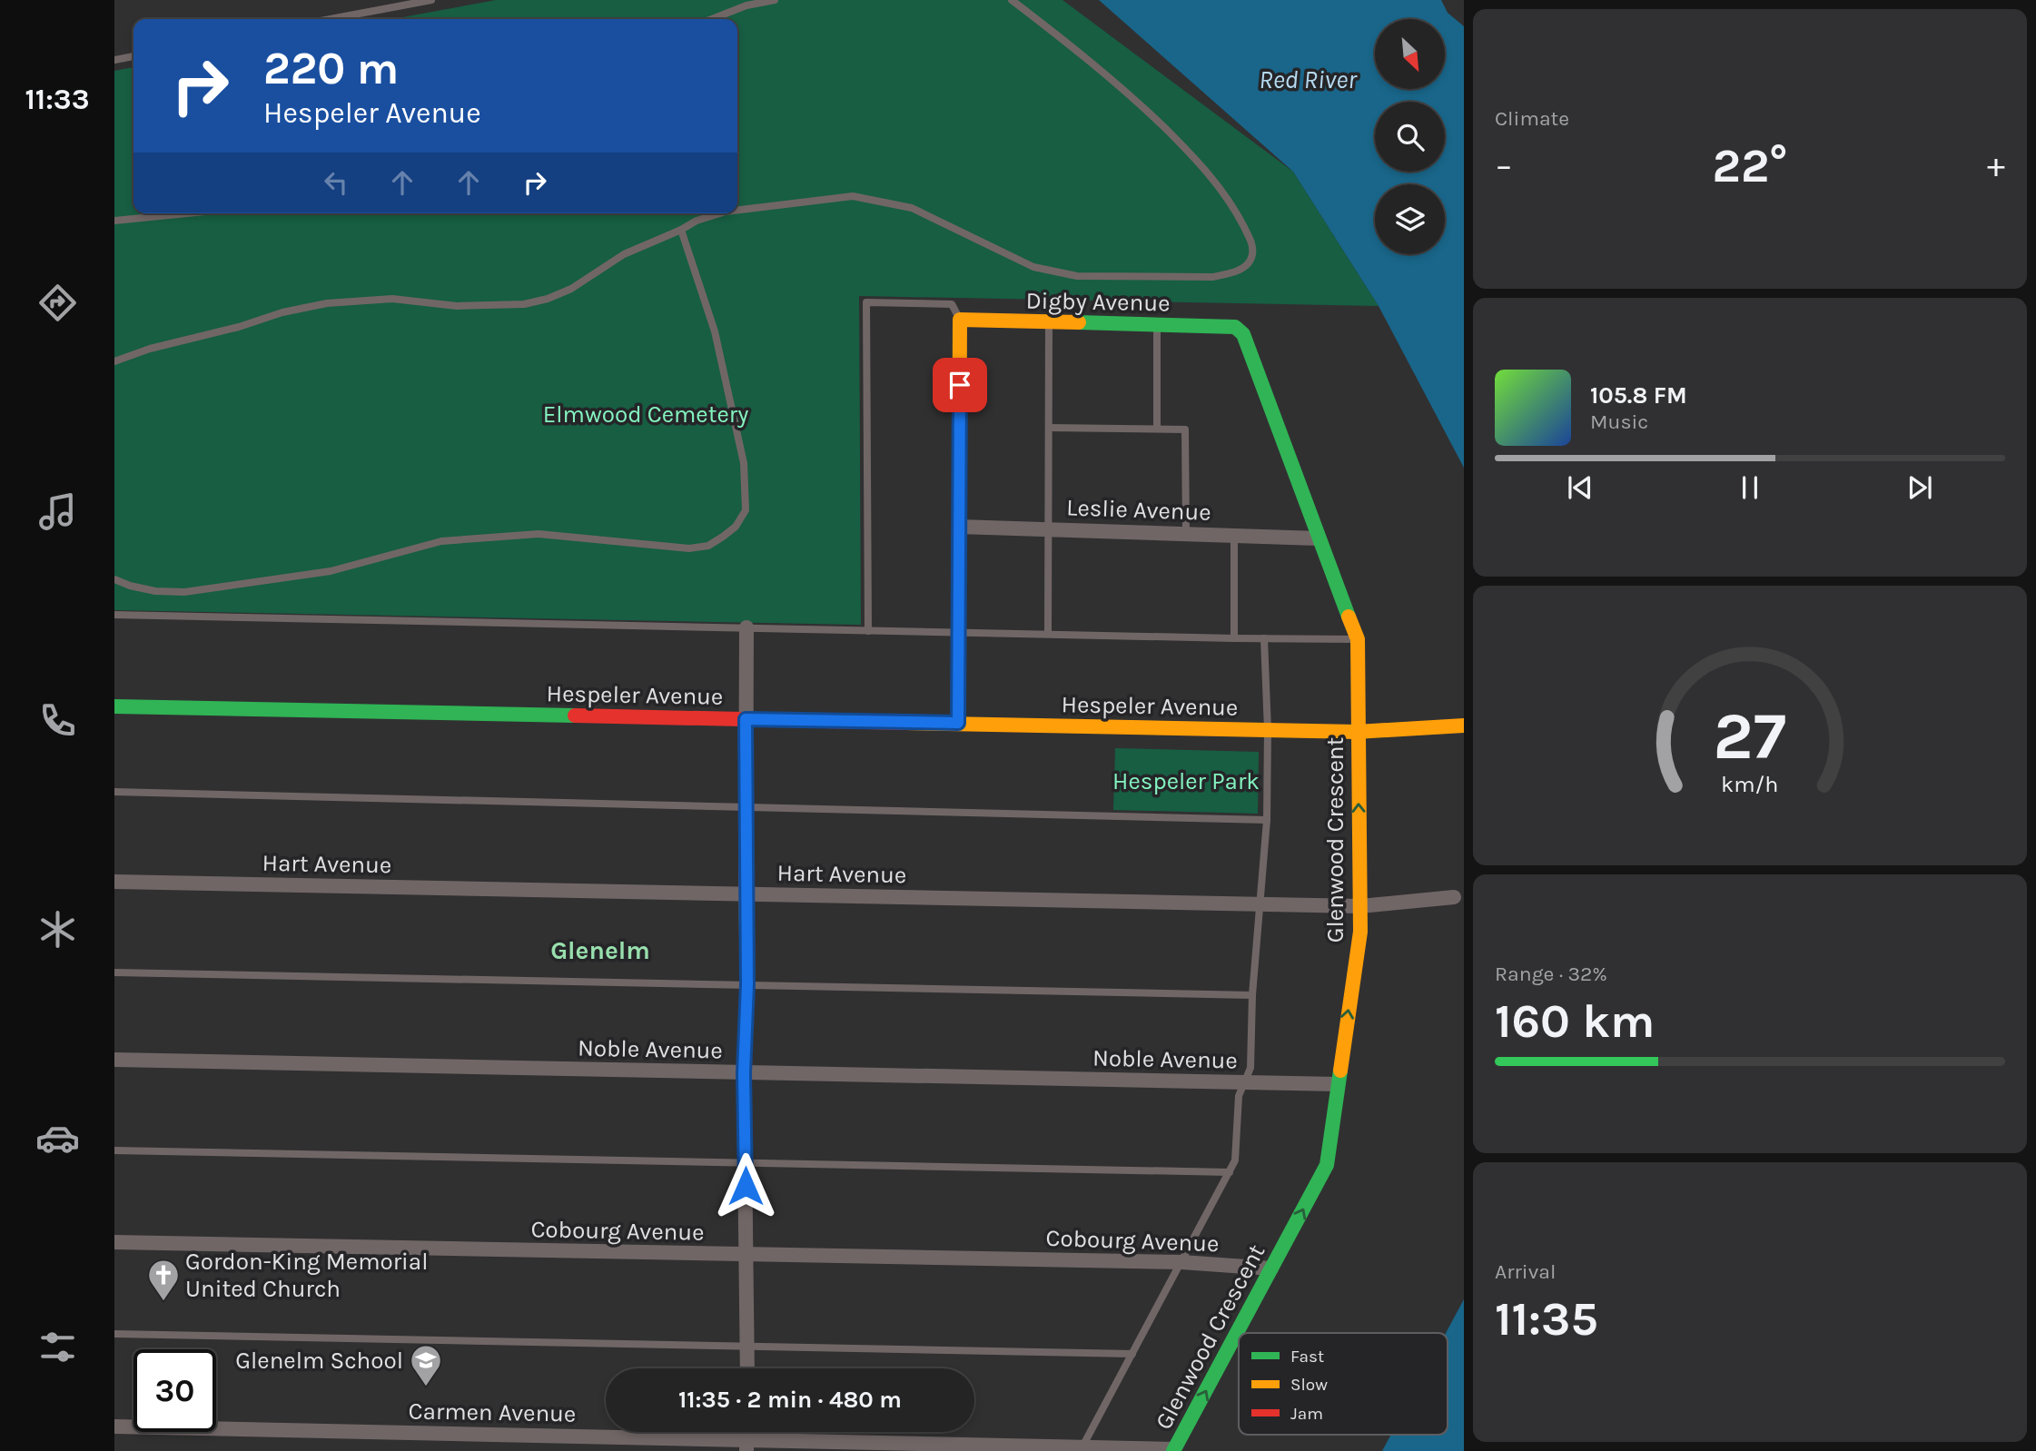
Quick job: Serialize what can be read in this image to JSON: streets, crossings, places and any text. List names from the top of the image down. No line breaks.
{"streets":{"street":["Digby Avenue","Leslie Avenue","Hespeler Avenue","Glenwood Crescent","Hart Avenue","Noble Avenue","Cobourg Avenue","Carmen Avenue"]},"crossings":[["Digby Avenue","Glenwood Crescent"],["Leslie Avenue","Glenwood Crescent"],["Hespeler Avenue","Glenwood Crescent"],["Glenwood Crescent","Hart Avenue"],["Glenwood Crescent","Noble Avenue"],["Glenwood Crescent","Cobourg Avenue"],["Glenwood Crescent","Carmen Avenue"]],"one_way":["Glenwood Crescent"],"districts":["Glenelm"],"water":["Red River"],"parks":["Elmwood Cemetery","Hespeler Park"],"places":{"church":["Gordon-King Memorial United Church"],"school or university":["Glenelm School"]},"legend":["Fast","Slow","Jam"],"north":"bottom right","page":{"tabs":"11:33","tile":["Climate",["Range · 32%","160 km"],["Arrival","11:35"]],"turn":["220 m","Hespeler Avenue"],"heat":["−","22°","+"],"song":["105.8 FM","Music"],"limit":"30","trip":"11:35 · 2 min · 480 m","gauge":["27","km/h"]}}
